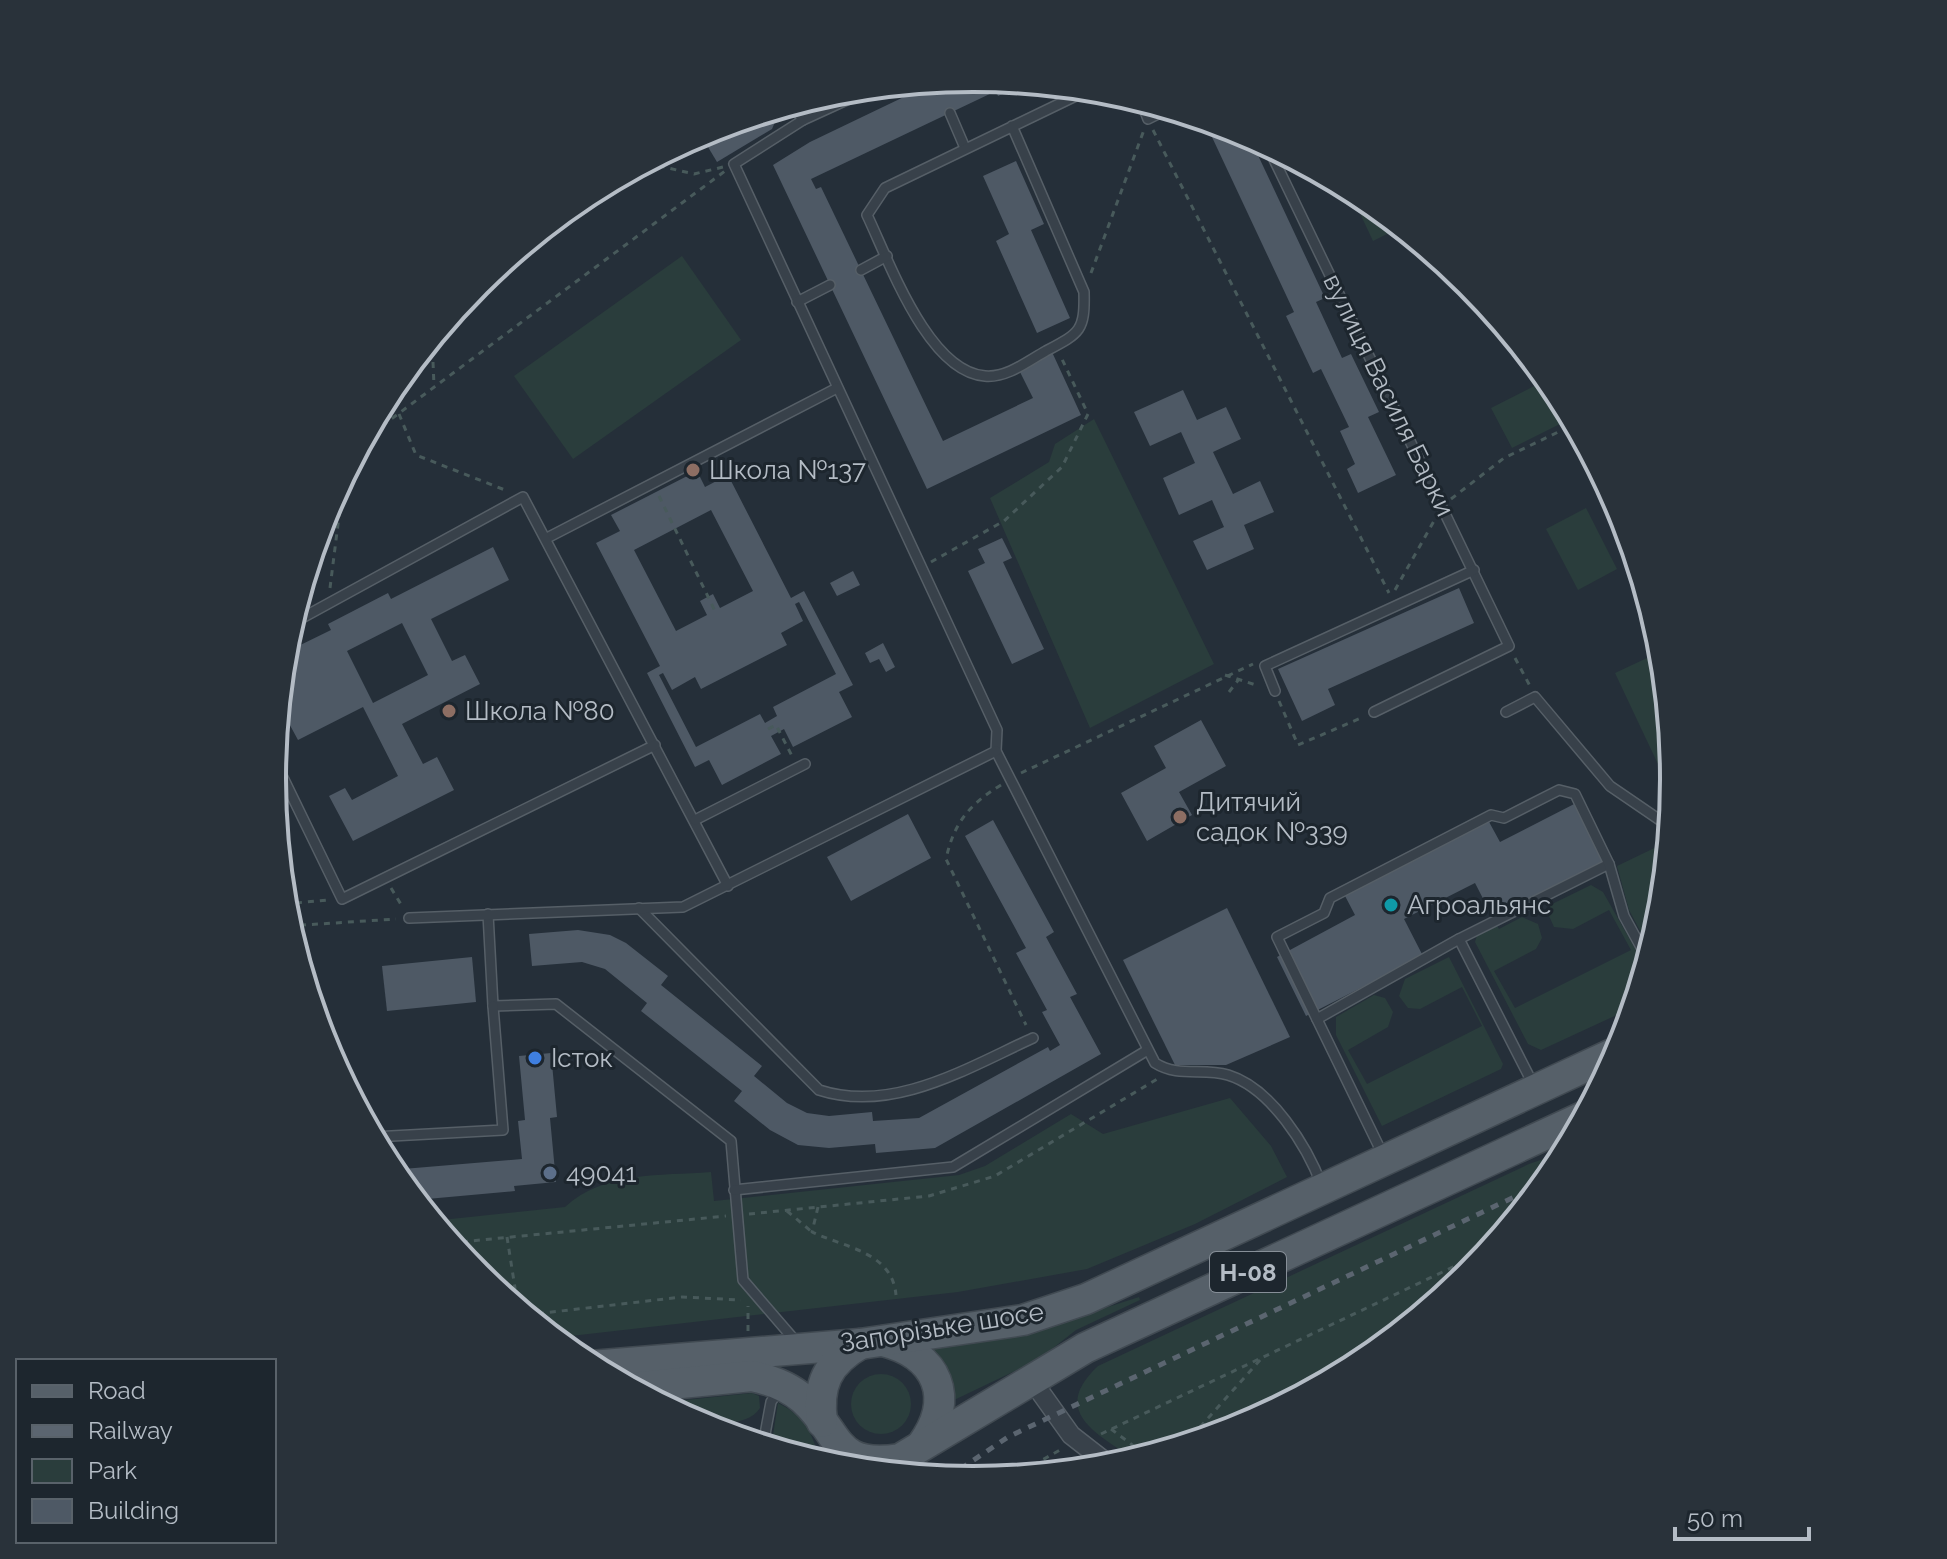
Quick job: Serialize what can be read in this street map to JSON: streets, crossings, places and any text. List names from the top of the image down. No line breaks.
{"streets":{"main road":["Н-08","Запорізьке шосе"],"lane":["вулиця Василя Барки"]},"crossings":[["Н-08","Запорізьке шосе"]],"places":["Школа №137","Школа №80","Дитячий садок №339","Агроальянс","Істок","49041"],"legend":["Road","Railway","Park","Building"],"scale_bar":"50 m"}
